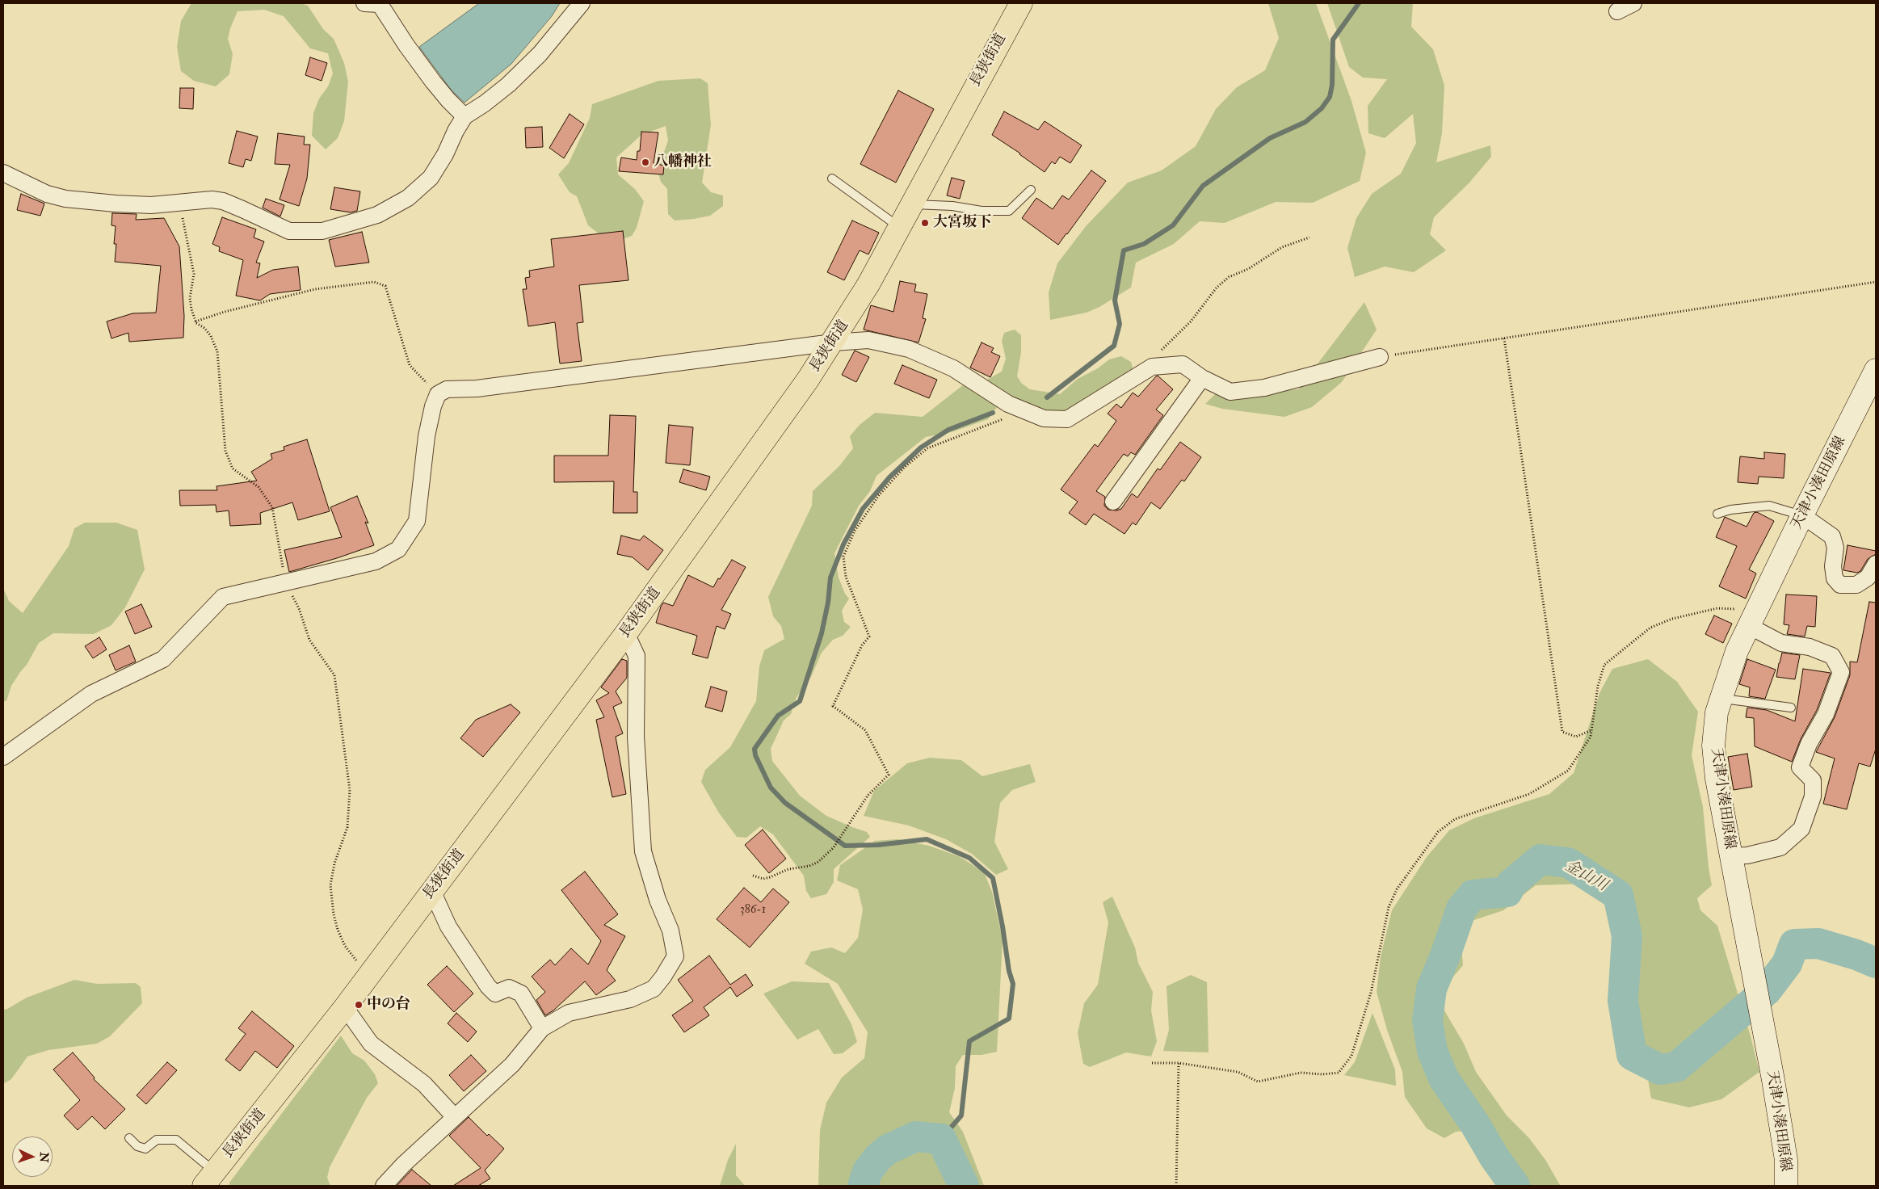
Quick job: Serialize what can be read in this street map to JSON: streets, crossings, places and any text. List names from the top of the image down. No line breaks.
{"streets":{"main road":["長狭街道","天津小湊田原線"]},"water":["金山川"],"places":["八幡神社","大宮坂下","中の台"],"house_numbers":["386-1"],"north":"right"}
